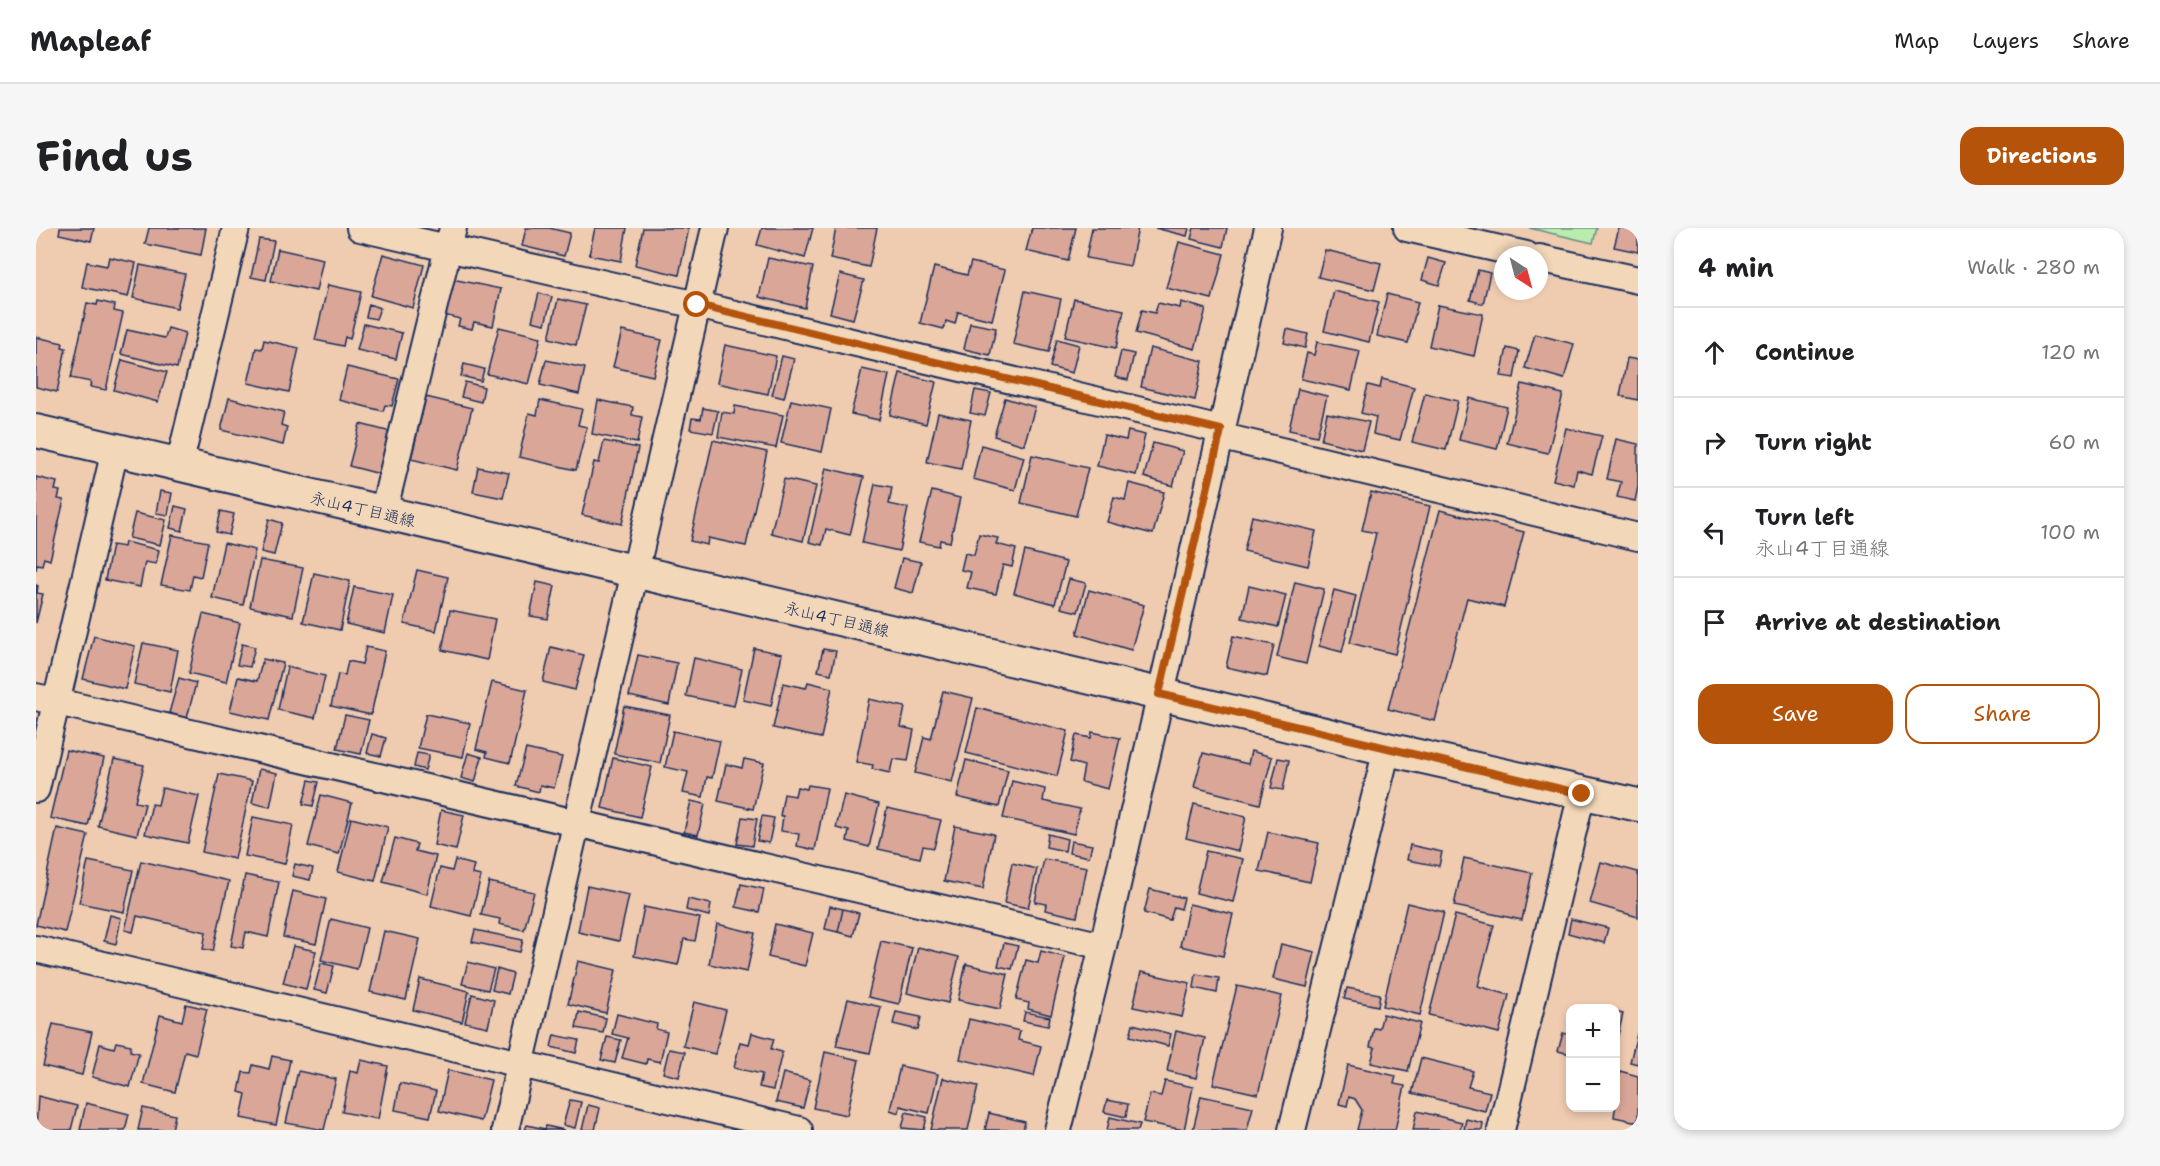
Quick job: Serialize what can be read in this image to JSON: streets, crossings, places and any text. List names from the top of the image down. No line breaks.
{"streets":{"street":["永山4丁目通線"]},"north":"bottom right","page":{"header":"Mapleaf","nav":["Map","Layers","Share"],"buttons":["Directions",["Save","Share"]],"title":"Find us","heading":["4 min","Walk · 280 m"],"list":[["Continue","120 m"],["Turn right","60 m"],["Turn left","永山4丁目通線","100 m"],"Arrive at destination"],"map_buttons":["+","−"]}}
